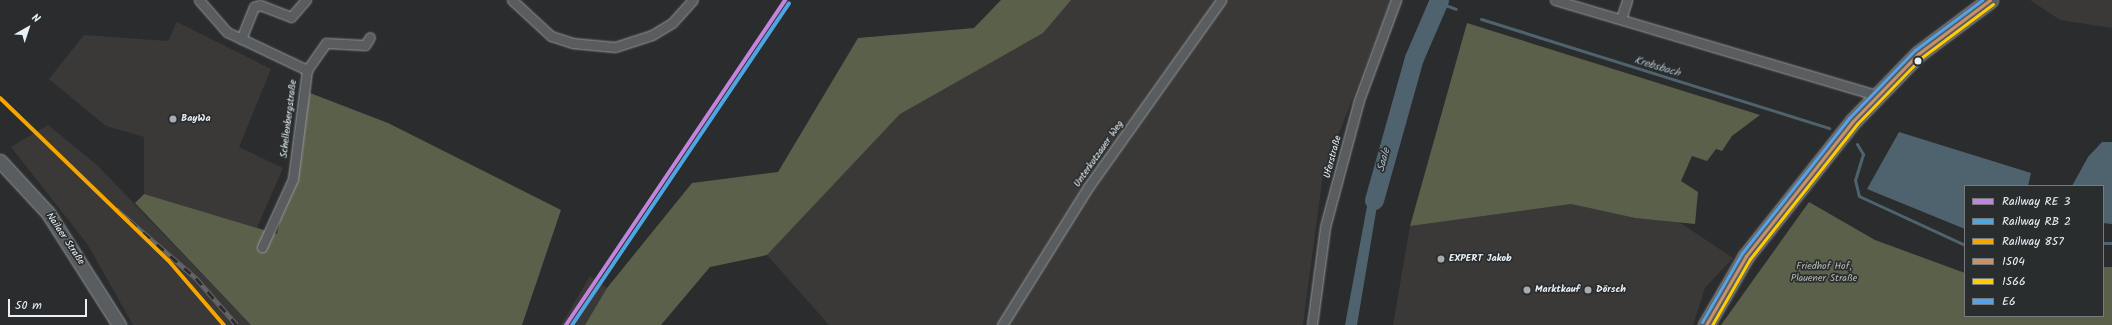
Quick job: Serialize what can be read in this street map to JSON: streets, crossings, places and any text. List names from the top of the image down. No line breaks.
{"streets":{"street":["Schellenbergstraße","Unterkotzauer Weg","Uferstraße","Nailaer Straße"]},"water":["Krebsbach","Saale"],"parks":["Friedhof Hof, Plauener Straße"],"places":["BayWa","EXPERT Jakob","Marktkauf","Dörsch"],"lines":["transit line 1504","transit line E6","transit line 1566","rail line 857"],"legend":["Railway RE 3","Railway RB 2","Railway 857","1504","1566","E6"],"scale_bar":"50 m","north":"top right"}
